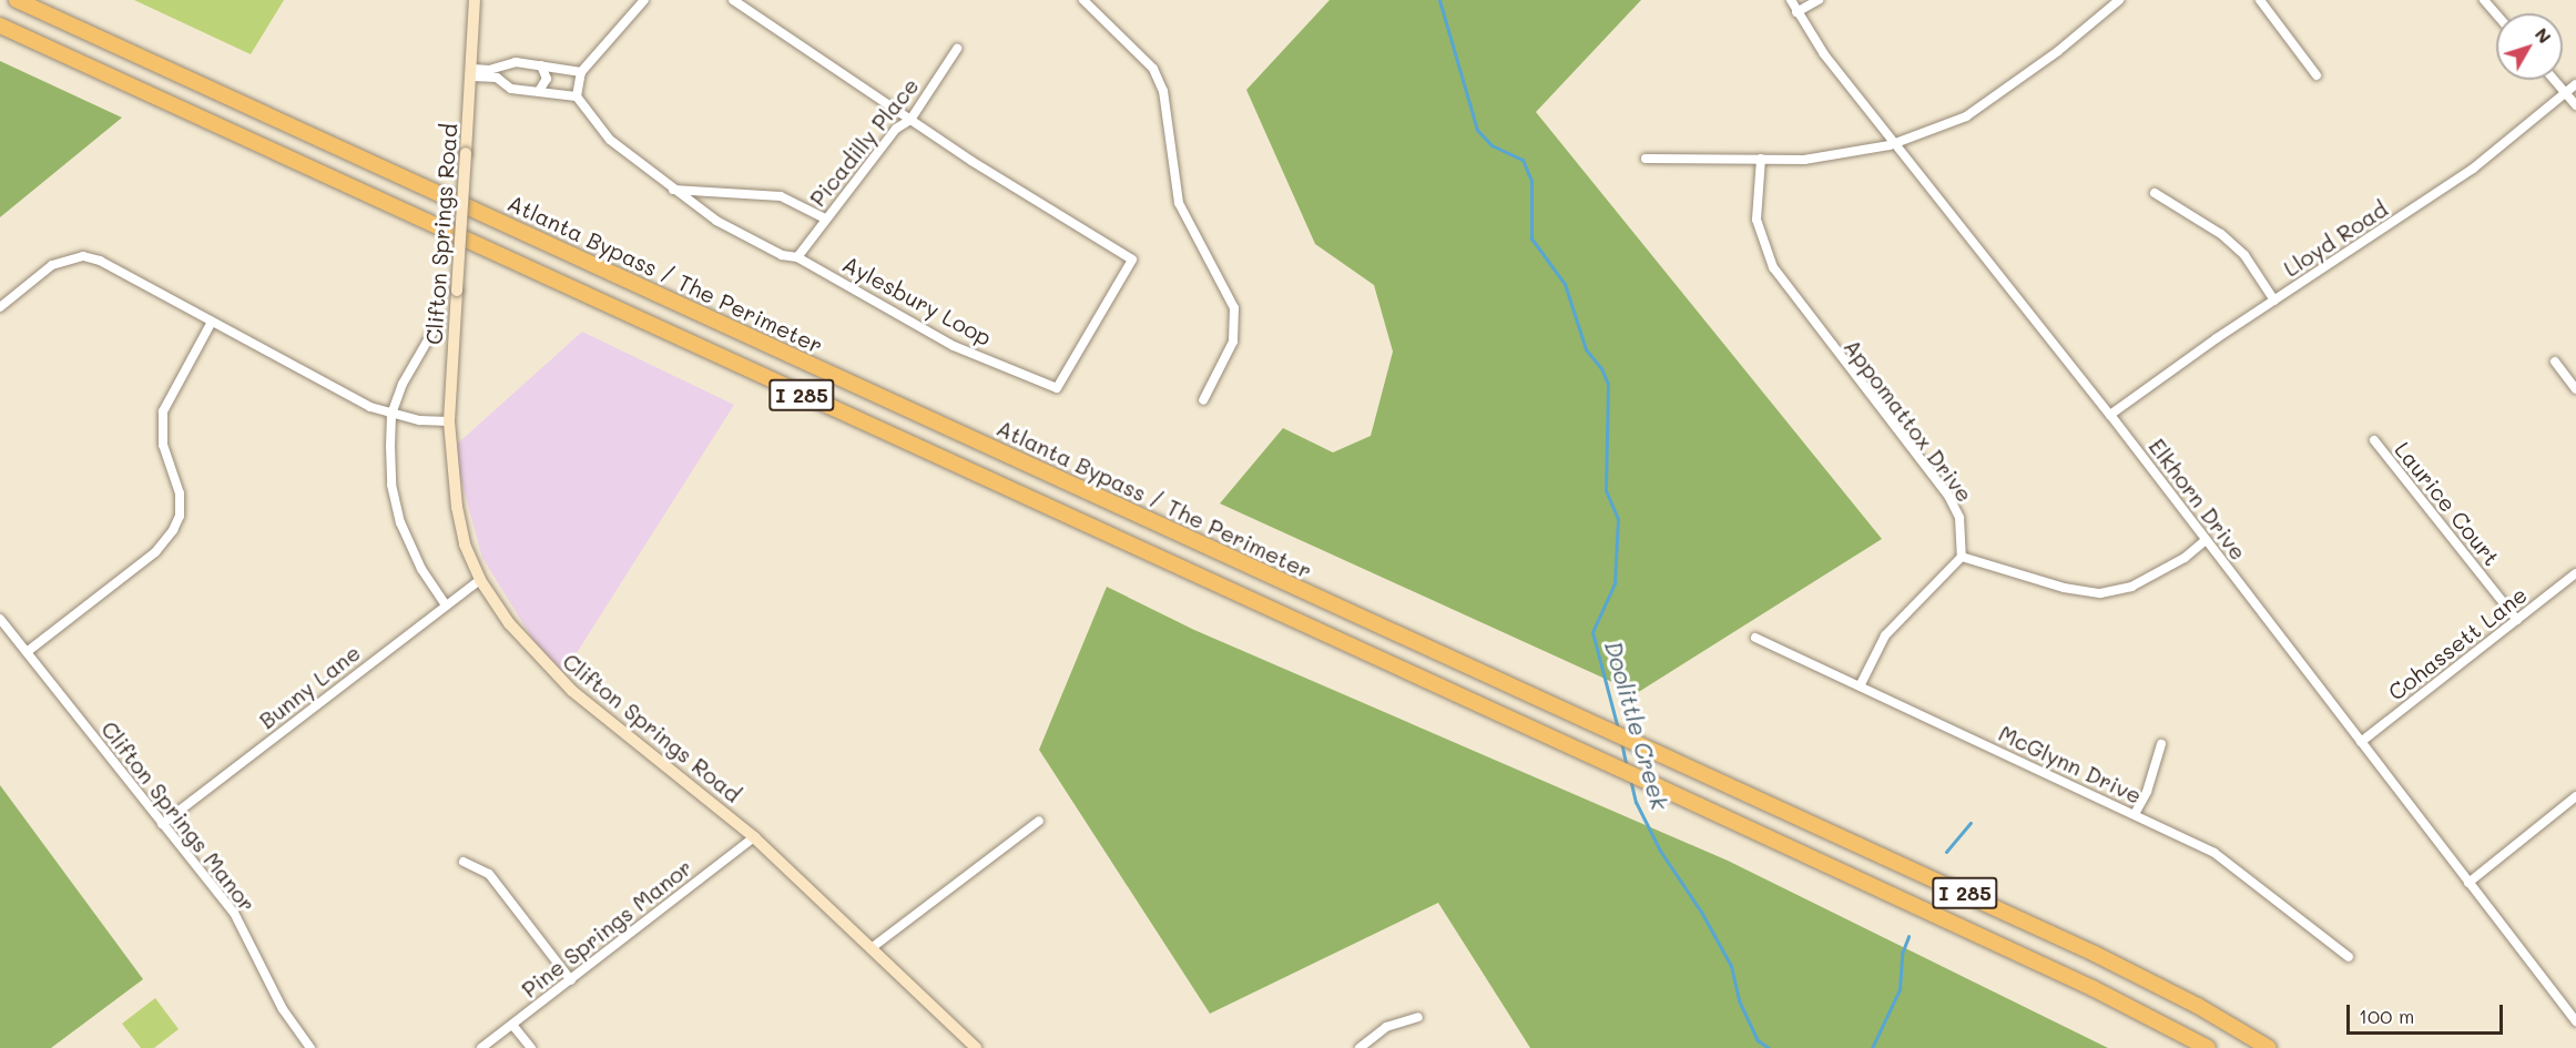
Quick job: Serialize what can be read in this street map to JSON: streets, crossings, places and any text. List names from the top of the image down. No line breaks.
{"streets":{"highway":["Atlanta Bypass / The Perimeter","I 285"],"street":["Picadilly Place","Clifton Springs Road","Lloyd Road","Aylesbury Loop","Appomattox Drive","Elkhorn Drive","Laurice Court","Cohassett Lane","Bunny Lane","McGlynn Drive","Clifton Springs Manor","Pine Springs Manor"]},"crossings":[["Picadilly Place","Aylesbury Loop"],["Clifton Springs Road","Bunny Lane"],["Clifton Springs Road","Pine Springs Manor"],["Lloyd Road","Elkhorn Drive"],["Elkhorn Drive","Cohassett Lane"],["Laurice Court","Cohassett Lane"],["Bunny Lane","Clifton Springs Manor"]],"water":["Doolittle Creek"],"scale_bar":"100 m","north":"top right"}
